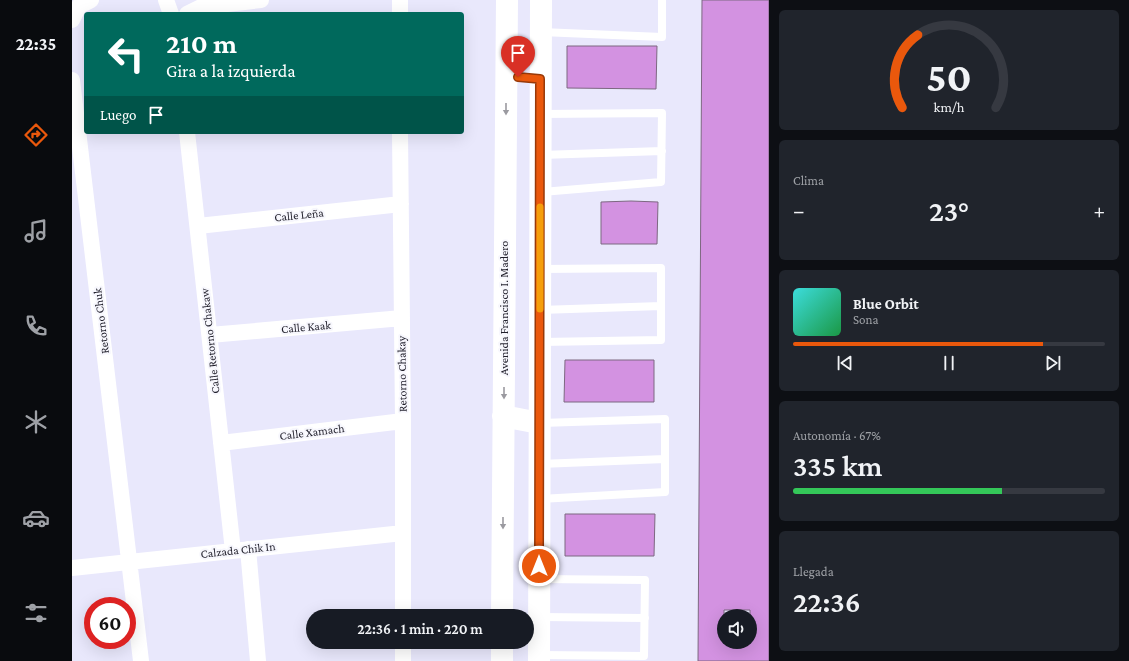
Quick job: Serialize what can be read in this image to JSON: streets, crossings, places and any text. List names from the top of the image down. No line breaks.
{"streets":{"main road":["Avenida Francisco I. Madero"],"street":["Calle Leña","Retorno Chuk","Calle Kaak","Calle Retorno Chakaw","Retorno Chakay","Calle Xamach","Calzada Chik In"]},"crossings":[["Calle Leña","Calle Retorno Chakaw"],["Calle Leña","Retorno Chakay"],["Retorno Chuk","Calzada Chik In"],["Calle Kaak","Calle Retorno Chakaw"],["Calle Kaak","Retorno Chakay"],["Calle Retorno Chakaw","Calle Xamach"],["Calle Retorno Chakaw","Calzada Chik In"],["Retorno Chakay","Calle Xamach"],["Retorno Chakay","Calzada Chik In"]],"page":{"tabs":"22:35","turn":["210 m","Gira a la izquierda"],"then":"Luego","tile":["Clima",["Autonomía · 67%","335 km"],["Llegada","22:36"]],"heat":["−","23°","+"],"song":["Blue Orbit","Sona"],"limit":"60","trip":"22:36 · 1 min · 220 m","gauge":["50","km/h"]}}
